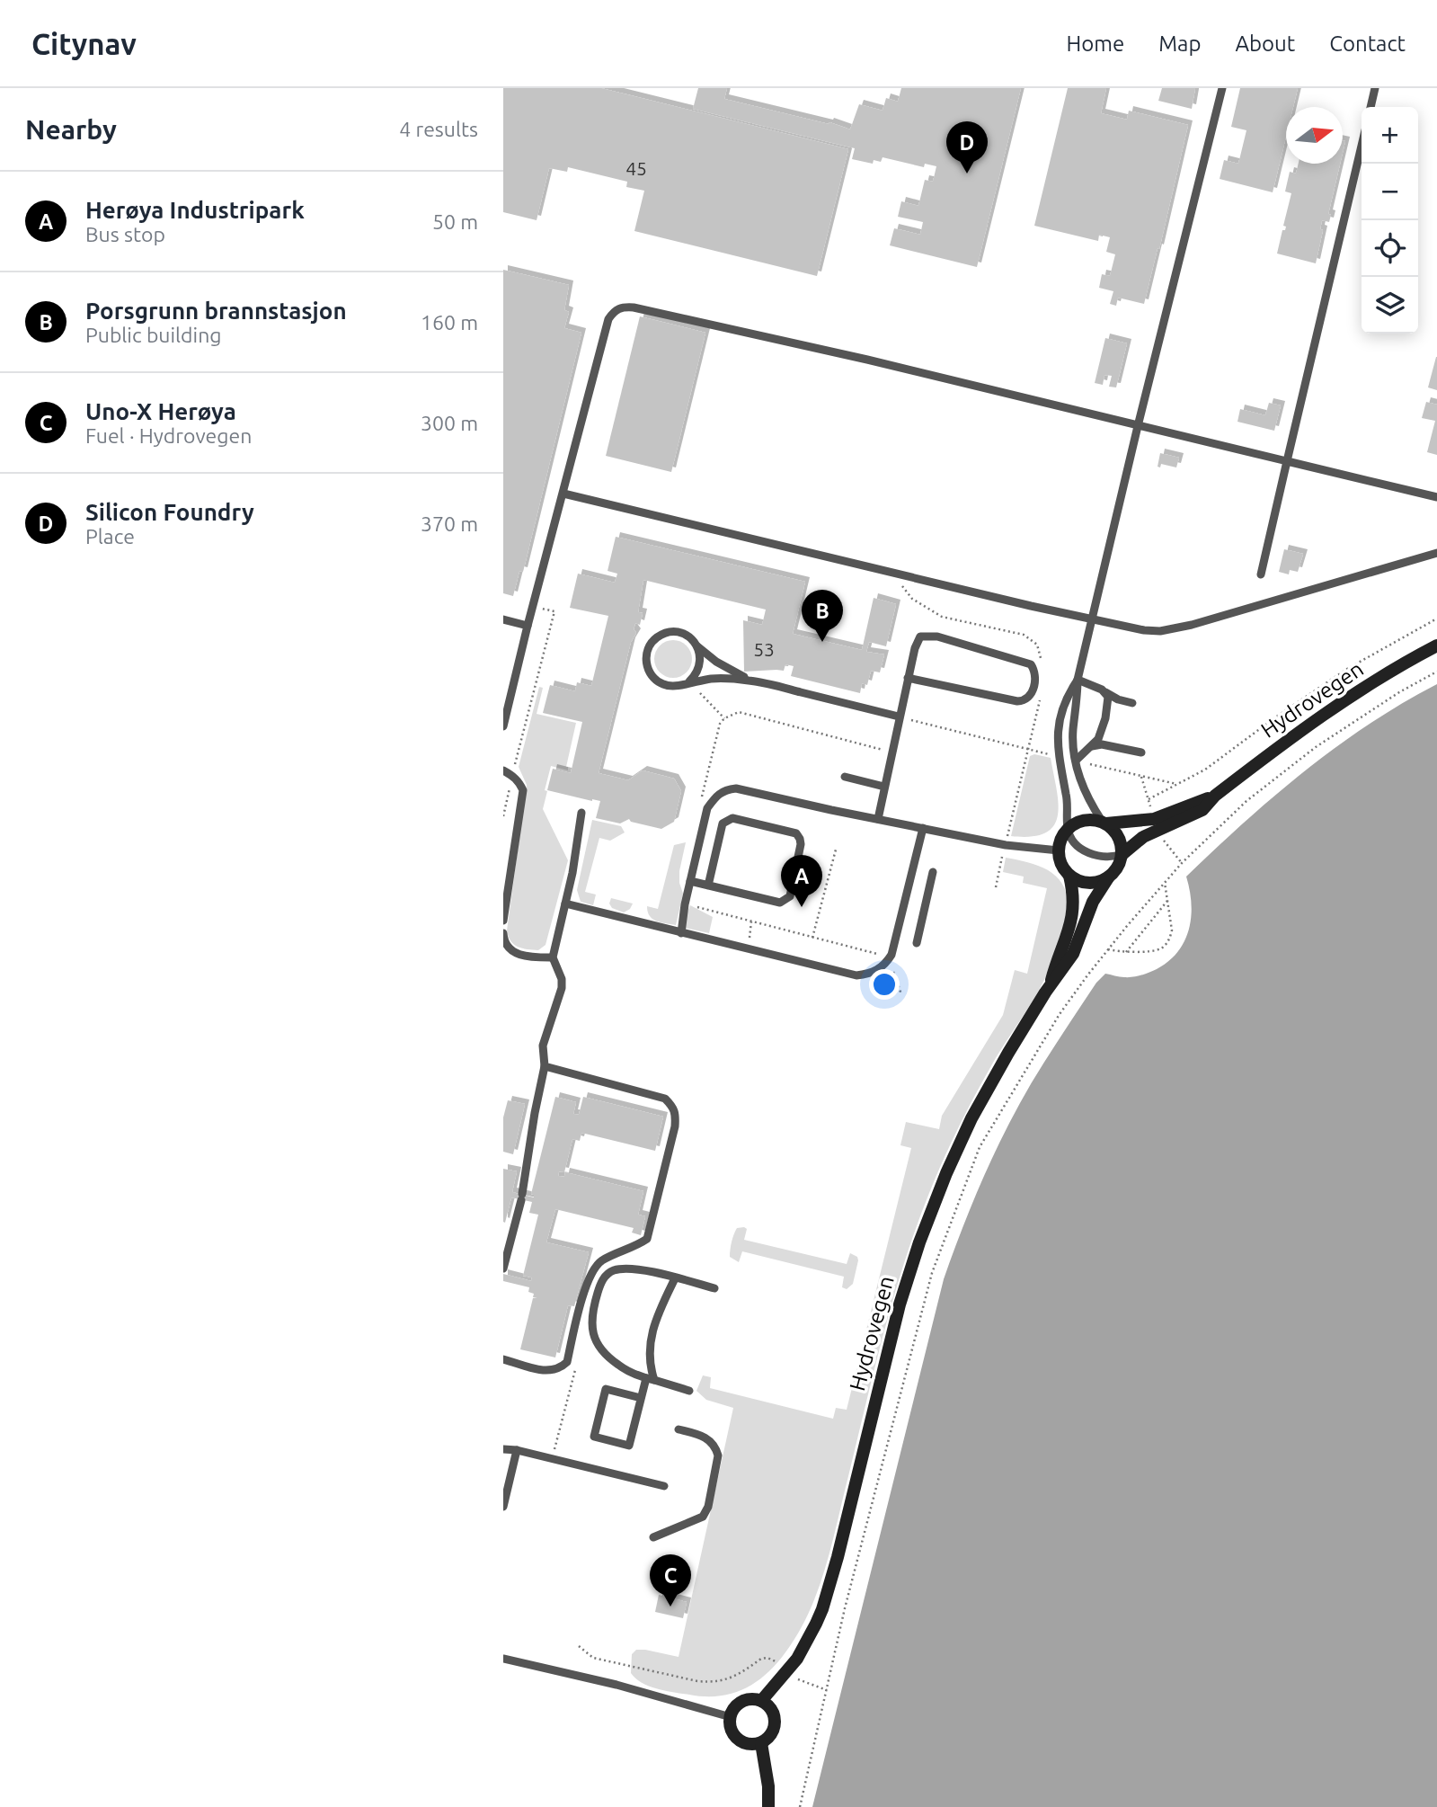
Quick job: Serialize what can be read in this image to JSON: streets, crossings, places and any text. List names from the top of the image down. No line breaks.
{"streets":{"street":["Hydrovegen"]},"house_numbers":["45","53"],"north":"right","page":{"header":"Citynav","nav":["Home","Map","About","Contact"],"heading":["Nearby","4 results"],"map_buttons":["+","−"],"pins":["D","B","A","C"],"list":[{"mark":"A","name":"Herøya Industripark","note":"Bus stop","value":"50 m"},{"mark":"B","name":"Porsgrunn brannstasjon","note":"Public building","value":"160 m"},{"mark":"C","name":"Uno-X Herøya","note":"Fuel · Hydrovegen","value":"300 m"},{"mark":"D","name":"Silicon Foundry","note":"Place","value":"370 m"}]}}
